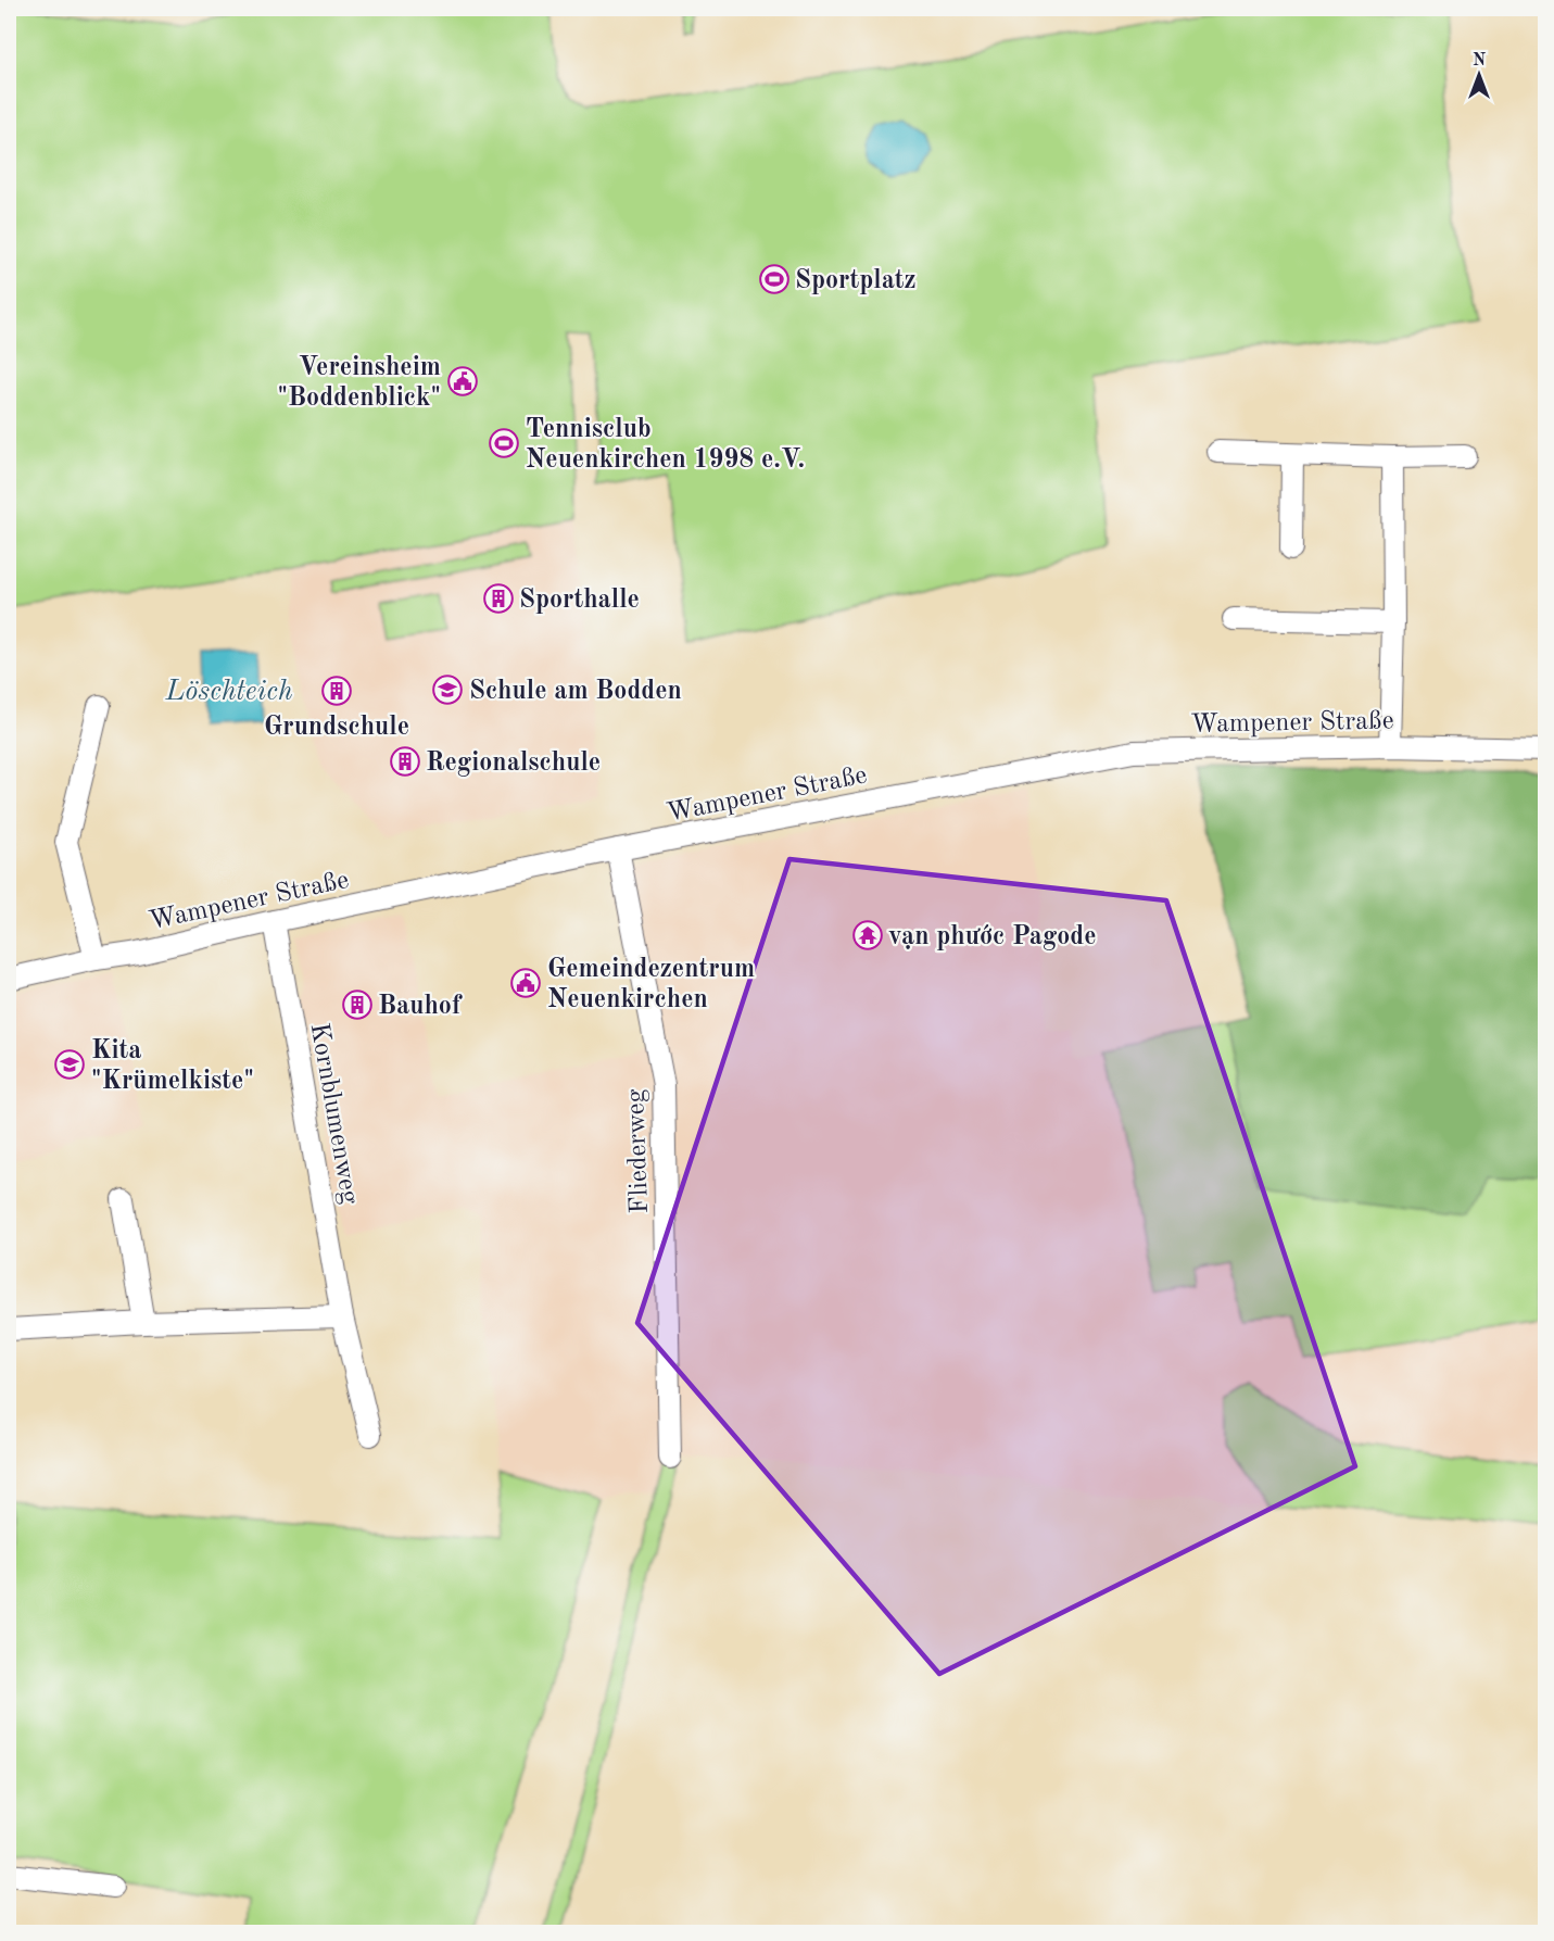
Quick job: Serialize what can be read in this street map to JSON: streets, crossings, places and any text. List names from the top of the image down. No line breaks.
{"streets":{"street":["Wampener Straße","Kornblumenweg","Fliederweg"]},"crossings":[["Wampener Straße","Kornblumenweg"],["Wampener Straße","Fliederweg"]],"water":["Löschteich"],"places":{"sports":["Sportplatz","Tennisclub Neuenkirchen 1998 e.V."],"public building":["Vereinsheim \"Boddenblick\"","Gemeindezentrum Neuenkirchen"],"building":["Sporthalle","Grundschule","Regionalschule","Bauhof"],"school or university":["Schule am Bodden","Kita \"Krümelkiste\""],"temple":["vạn phước Pagode"]},"north":"top"}
